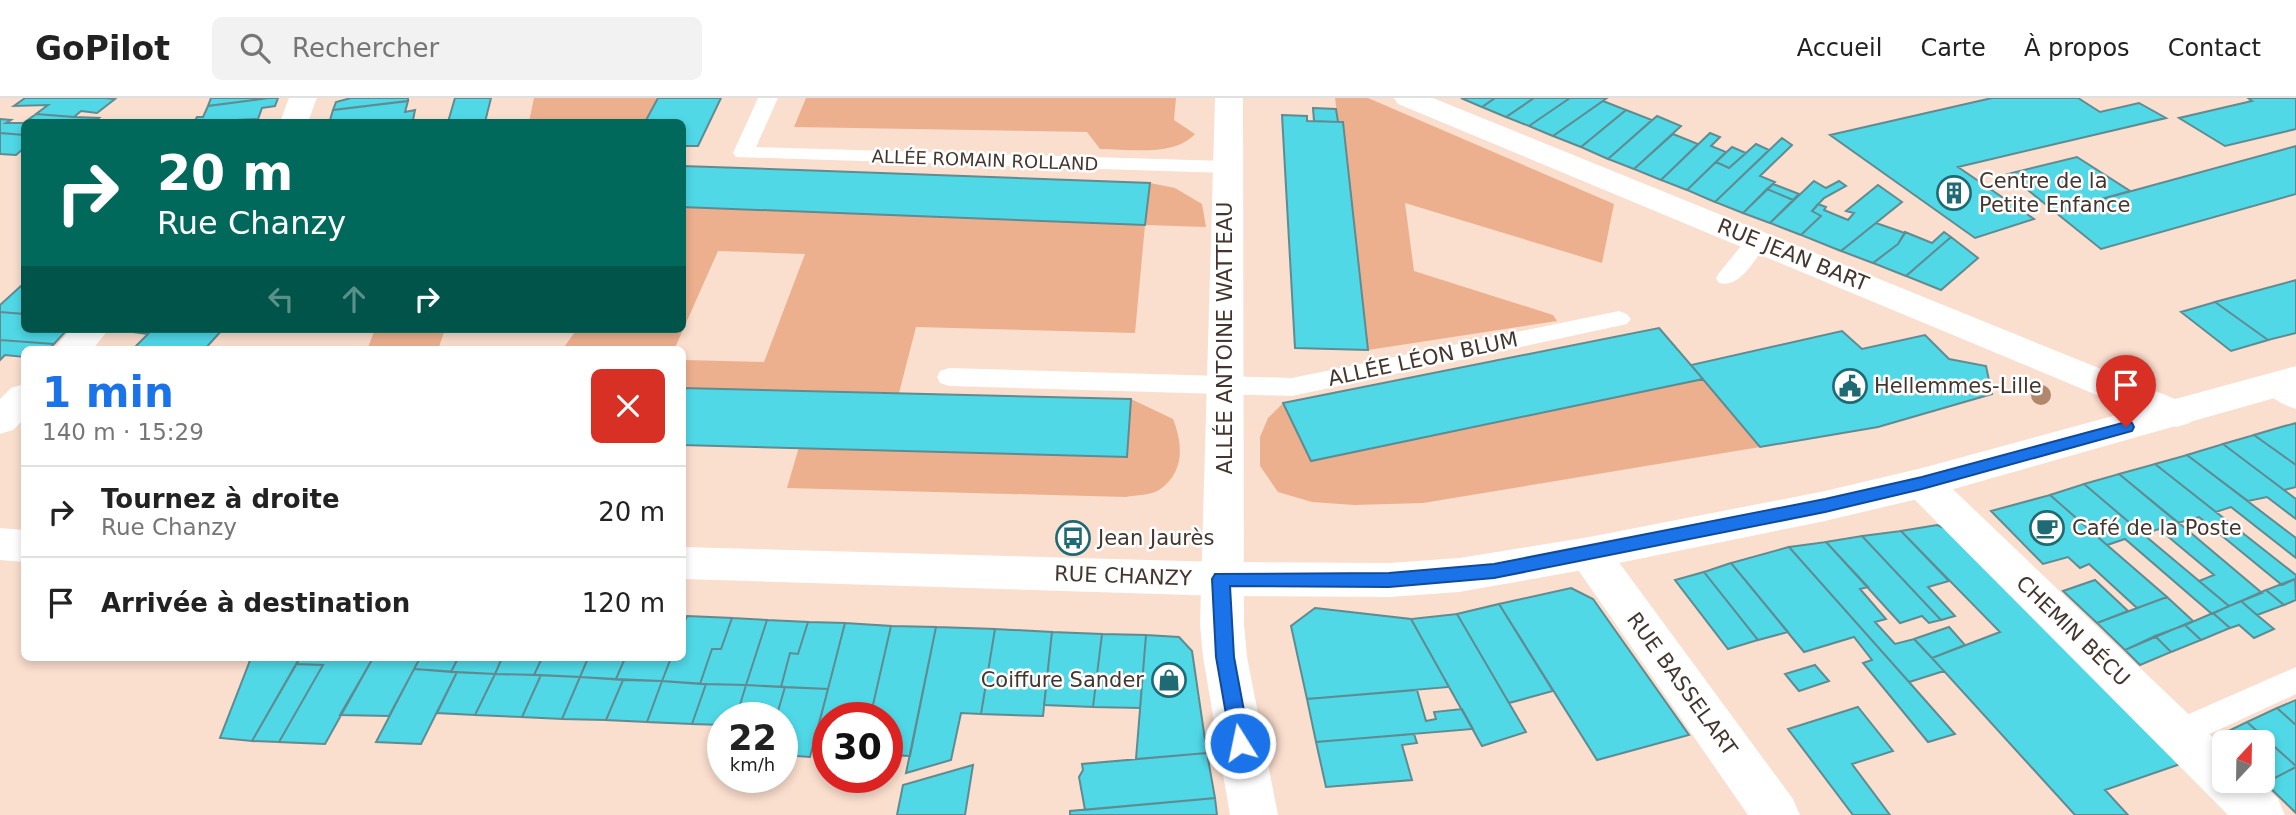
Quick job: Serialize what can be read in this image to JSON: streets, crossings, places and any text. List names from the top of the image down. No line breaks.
{"streets":{"street":["RUE JEAN BART","ALLÉE ANTOINE WATTEAU","RUE CHANZY","CHEMIN BÉCU","RUE BASSELART"],"lane":["ALLÉE ROMAIN ROLLAND","ALLÉE LÉON BLUM"]},"crossings":[["ALLÉE ROMAIN ROLLAND","ALLÉE ANTOINE WATTEAU"],["RUE JEAN BART","RUE CHANZY"],["ALLÉE ANTOINE WATTEAU","ALLÉE LÉON BLUM"],["ALLÉE ANTOINE WATTEAU","RUE CHANZY"],["RUE CHANZY","CHEMIN BÉCU"],["RUE CHANZY","RUE BASSELART"]],"places":{"building":["Centre de la Petite Enfance"],"public building":["Hellemmes-Lille"],"cafe":["Café de la Poste"],"bus stop":["Jean Jaurès"],"shop":["Coiffure Sander"]},"north":"top","page":{"header":"GoPilot","search":"Rechercher","nav":["Accueil","Carte","À propos","Contact"],"turn":["20 m","Rue Chanzy"],"heading":["1 min","140 m · 15:29"],"list":[{"name":"Tournez à droite","note":"Rue Chanzy","value":"20 m"},{"name":"Arrivée à destination","value":"120 m"}],"speed":"22 km/h","limit":"30"}}
